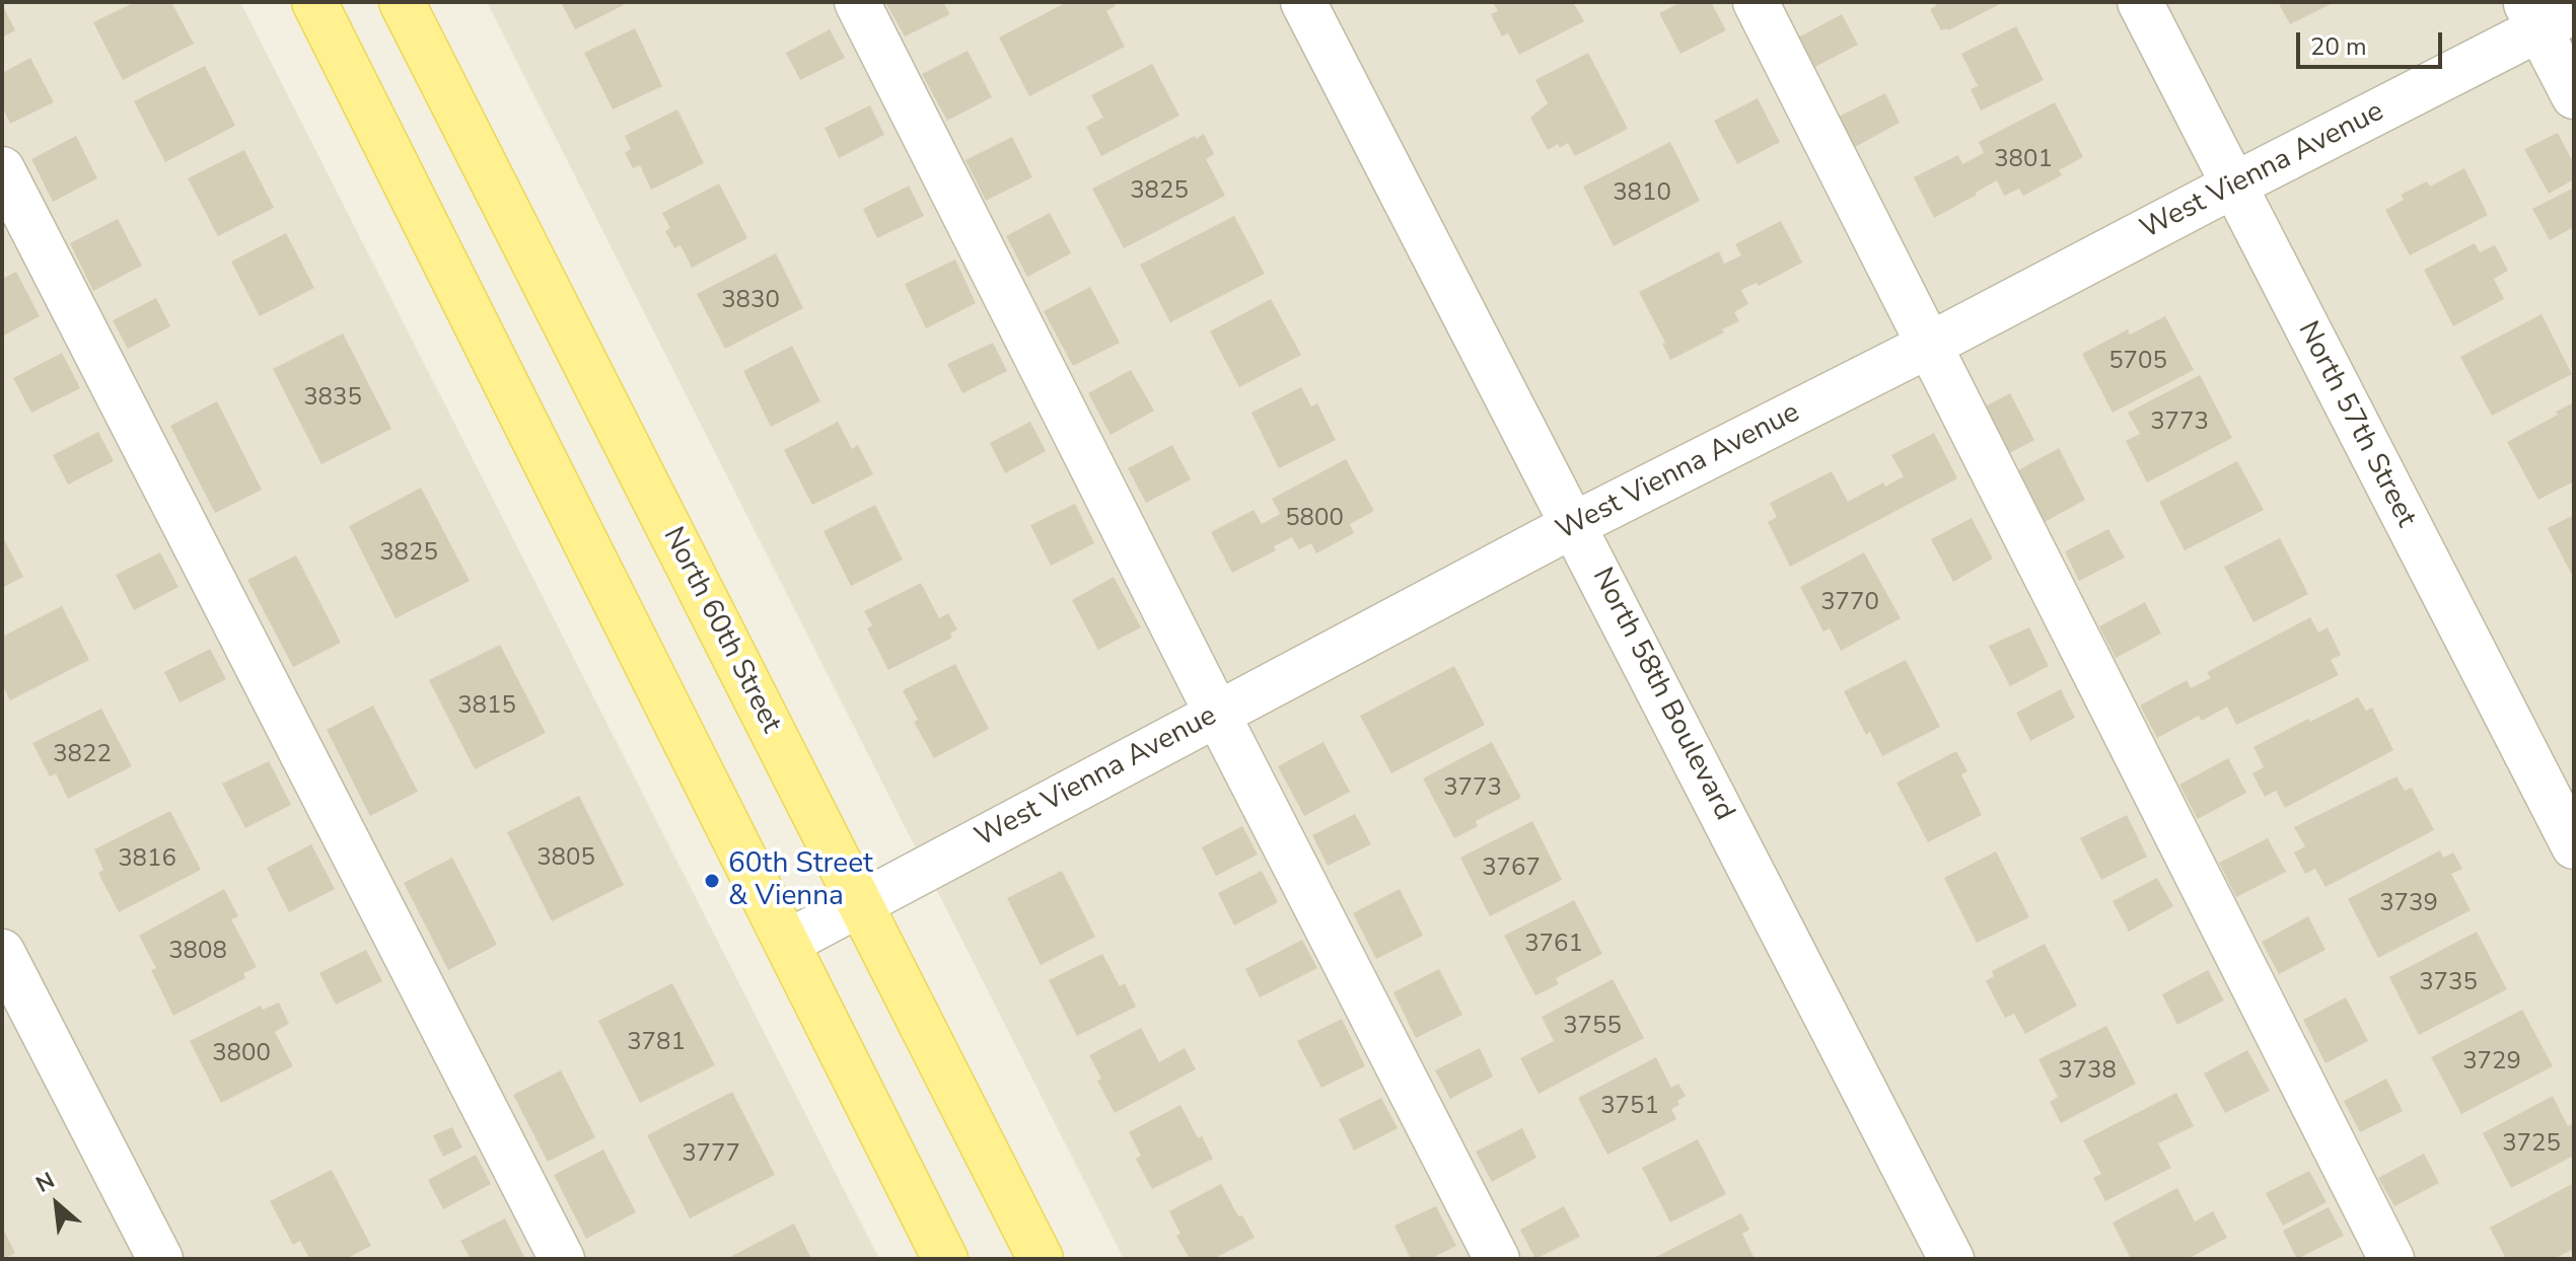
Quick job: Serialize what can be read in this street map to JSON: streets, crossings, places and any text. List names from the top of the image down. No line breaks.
{"streets":{"main road":["North 60th Street"],"street":["West Vienna Avenue","North 57th Street","North 58th Boulevard"]},"crossings":[["West Vienna Avenue","North 57th Street"],["West Vienna Avenue","North 60th Street"],["West Vienna Avenue","North 58th Boulevard"]],"places":["60th Street & Vienna"],"house_numbers":["3801","3825","3810","3830","5705","3835","3773","5800","3825","3770","3815","3822","3773","3805","3816","3767","3739","3761","3808","3735","3755","3781","3800","3729","3738","3751","3725","3777"],"scale_bar":"20 m","north":"top left"}
